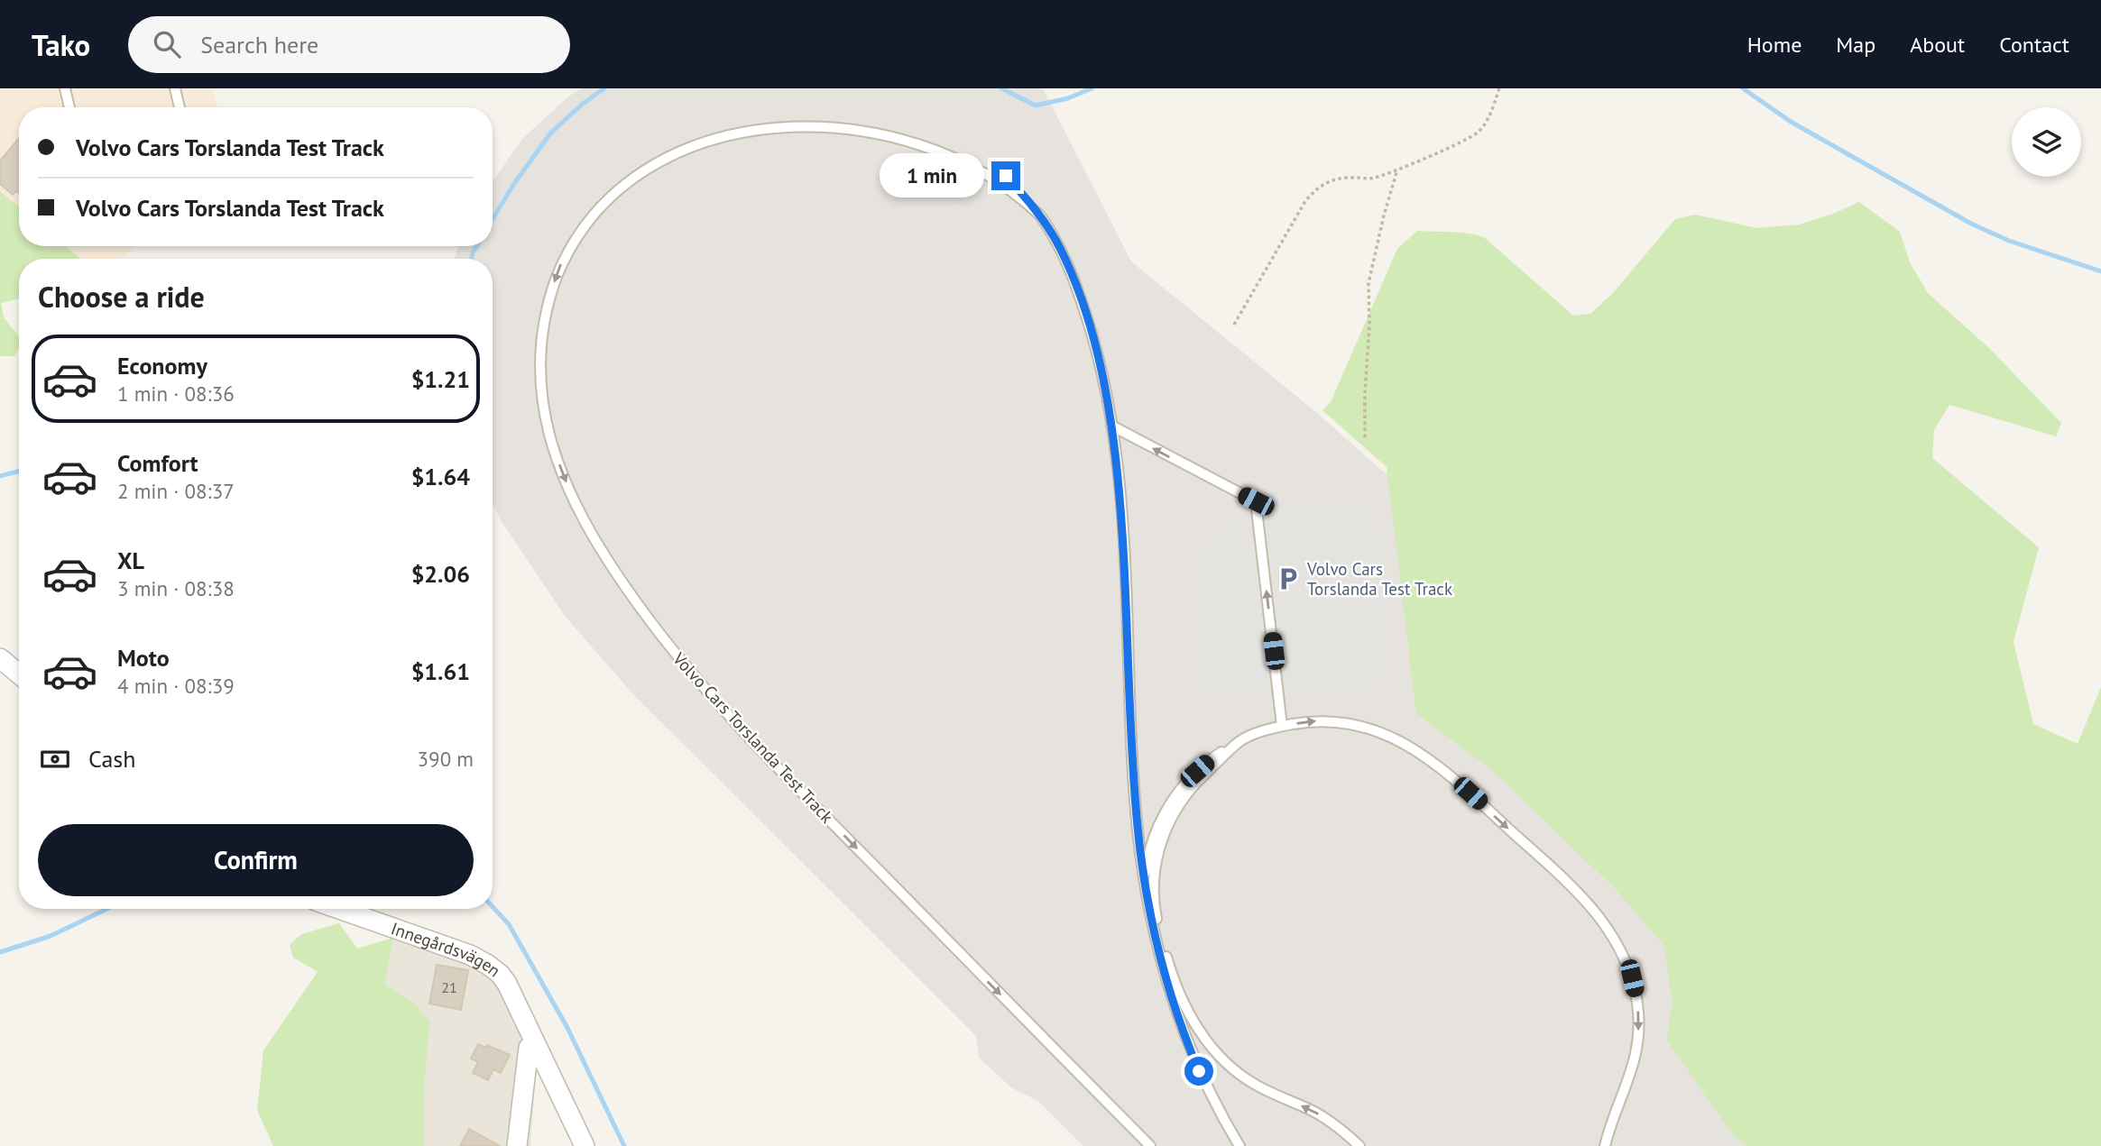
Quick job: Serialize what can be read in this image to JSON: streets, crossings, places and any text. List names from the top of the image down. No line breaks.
{"streets":{"street":["Innegårdsvägen"],"lane":["Volvo Cars Torslanda Test Track"]},"one_way":["Volvo Cars Torslanda Test Track"],"places":{"parking":["Volvo Cars Torslanda Test Track"]},"house_numbers":["21"],"page":{"header":"Tako","search":"Search here","nav":["Home","Map","About","Contact"],"banner":["Volvo Cars Torslanda Test Track","Volvo Cars Torslanda Test Track"],"bubble":"1 min","heading":"Choose a ride","list":[{"name":"Economy","note":"1 min · 08:36","value":"$1.21"},{"name":"Comfort","note":"2 min · 08:37","value":"$1.64"},{"name":"XL","note":"3 min · 08:38","value":"$2.06"},{"name":"Moto","note":"4 min · 08:39","value":"$1.61"}],"pay":["Cash","390 m"],"buttons":"Confirm"}}
